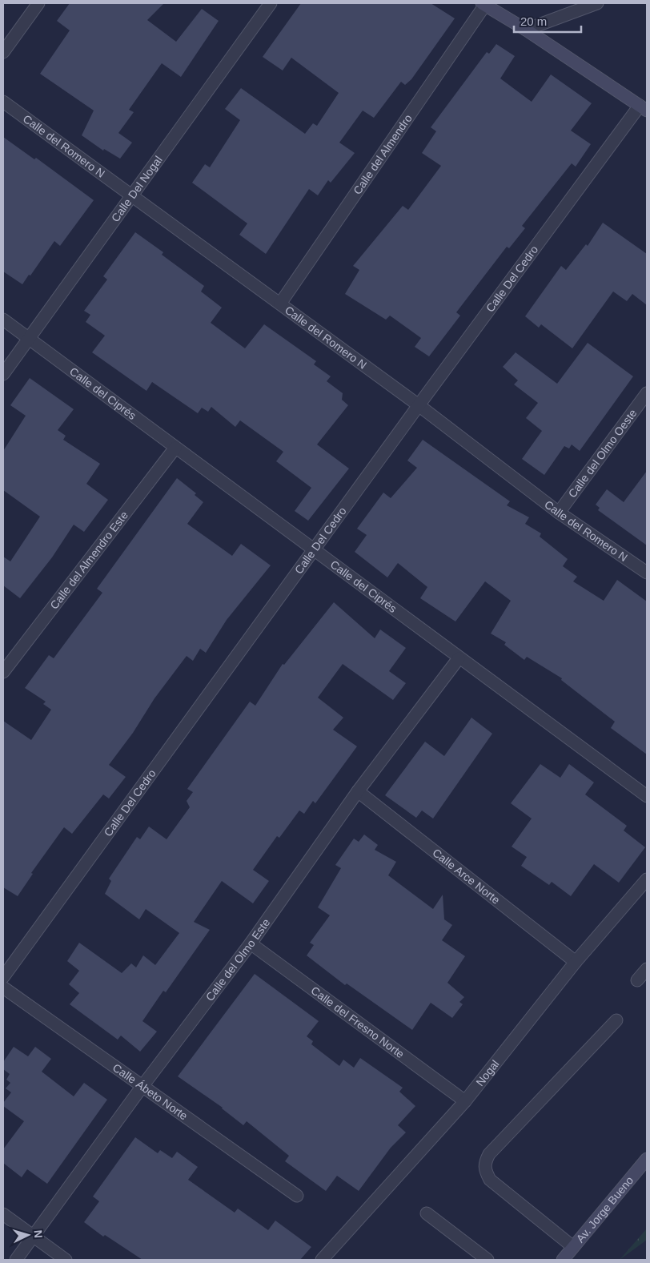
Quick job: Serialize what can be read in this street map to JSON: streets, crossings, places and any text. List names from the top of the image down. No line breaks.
{"streets":{"street":["Calle del Romero N","Calle del Almendro","Calle Del Nogal","Calle Del Cedro","Calle del Ciprés","Calle del Olmo Oeste","Calle del Almendro Este","Calle Arce Norte","Calle del Olmo Este","Calle del Fresno Norte","Nogal","Calle Ábeto Norte","Av. Jorge Bueno"]},"crossings":[["Calle del Romero N","Calle del Almendro"],["Calle del Romero N","Calle Del Nogal"],["Calle del Romero N","Calle Del Cedro"],["Calle del Romero N","Calle del Olmo Oeste"],["Calle Del Nogal","Calle del Ciprés"],["Calle Del Cedro","Calle del Ciprés"],["Calle del Ciprés","Calle del Almendro Este"],["Calle del Ciprés","Calle del Olmo Este"],["Calle Arce Norte","Calle del Olmo Este"],["Calle Arce Norte","Nogal"],["Calle del Olmo Este","Calle del Fresno Norte"],["Calle del Olmo Este","Calle Ábeto Norte"],["Calle del Fresno Norte","Nogal"]],"scale_bar":"20 m","north":"right"}
